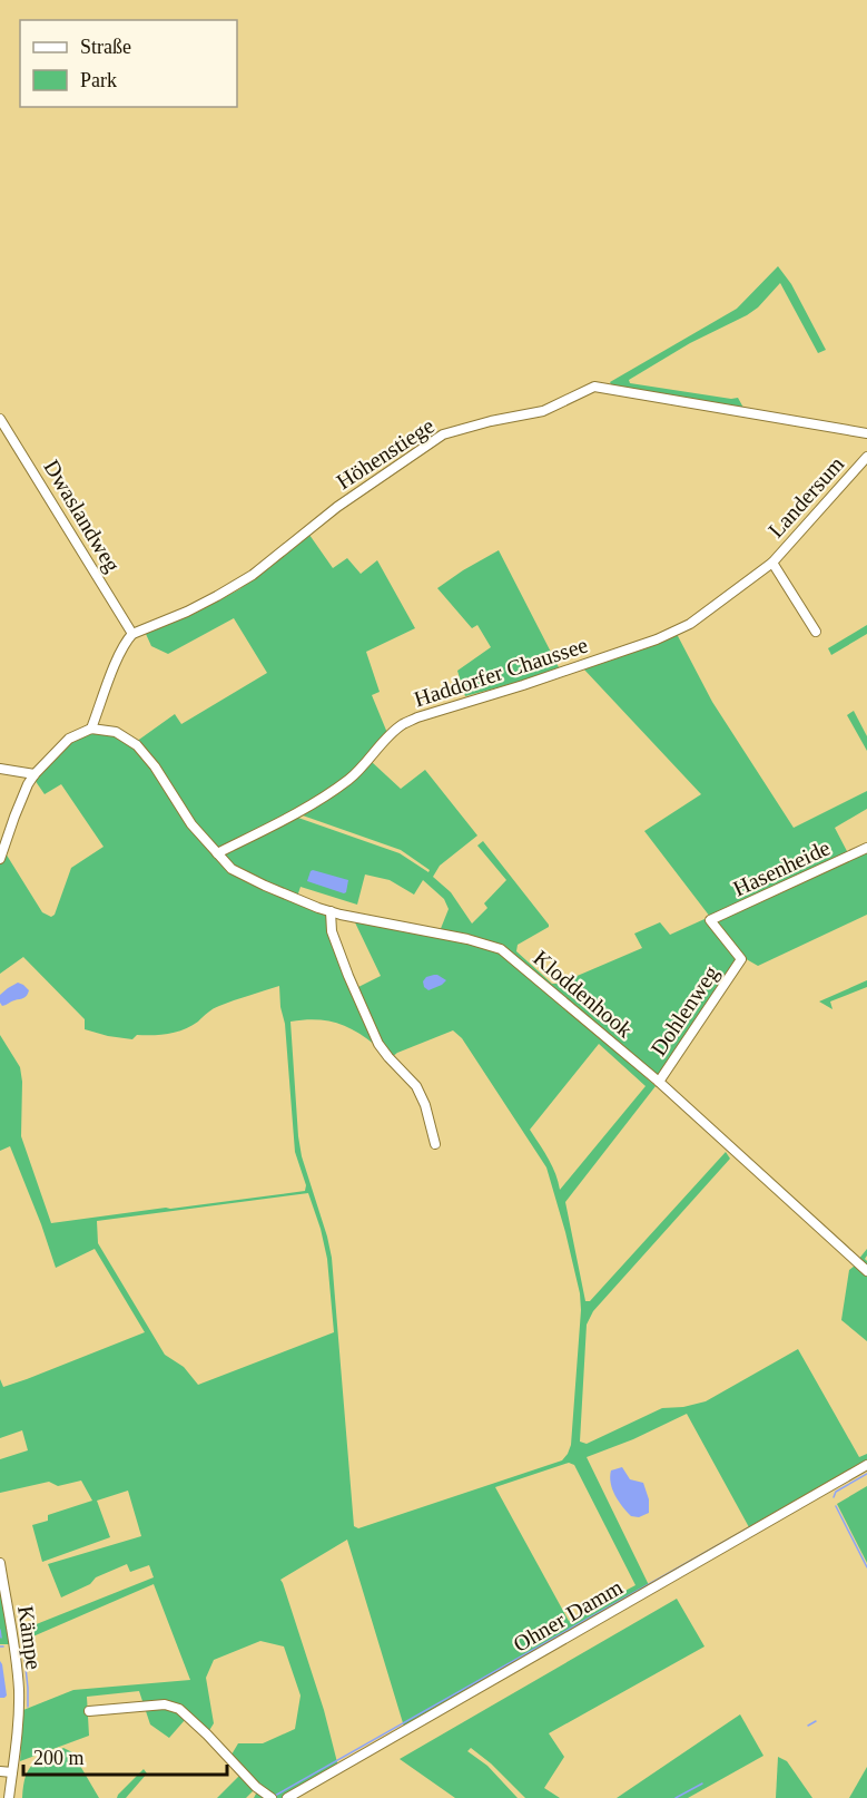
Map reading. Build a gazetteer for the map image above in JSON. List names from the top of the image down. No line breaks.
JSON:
{"streets":{"street":["Höhenstiege","Landersum","Dwaslandweg","Haddorfer Chaussee","Hasenheide","Kloddenhook","Dohlenweg","Ohner Damm","Kämpe"]},"crossings":[["Höhenstiege","Dwaslandweg"],["Landersum","Haddorfer Chaussee"],["Haddorfer Chaussee","Kloddenhook"],["Hasenheide","Dohlenweg"],["Kloddenhook","Dohlenweg"]],"legend":["Straße","Park"],"scale_bar":"200 m"}
